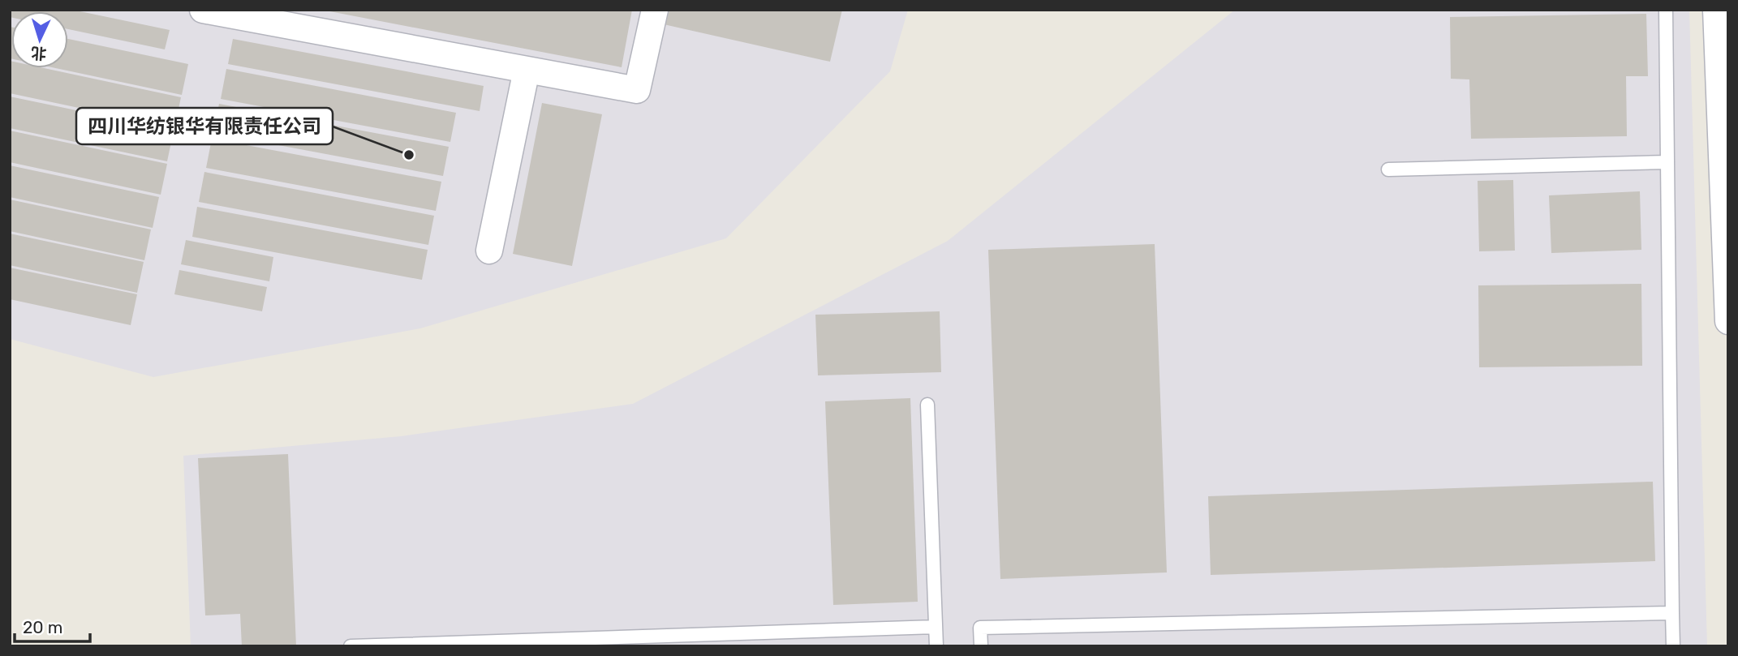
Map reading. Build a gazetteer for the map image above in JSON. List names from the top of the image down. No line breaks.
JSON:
{"places":["四川华纺银华有限责任公司"],"scale_bar":"20 m","north":"bottom"}
